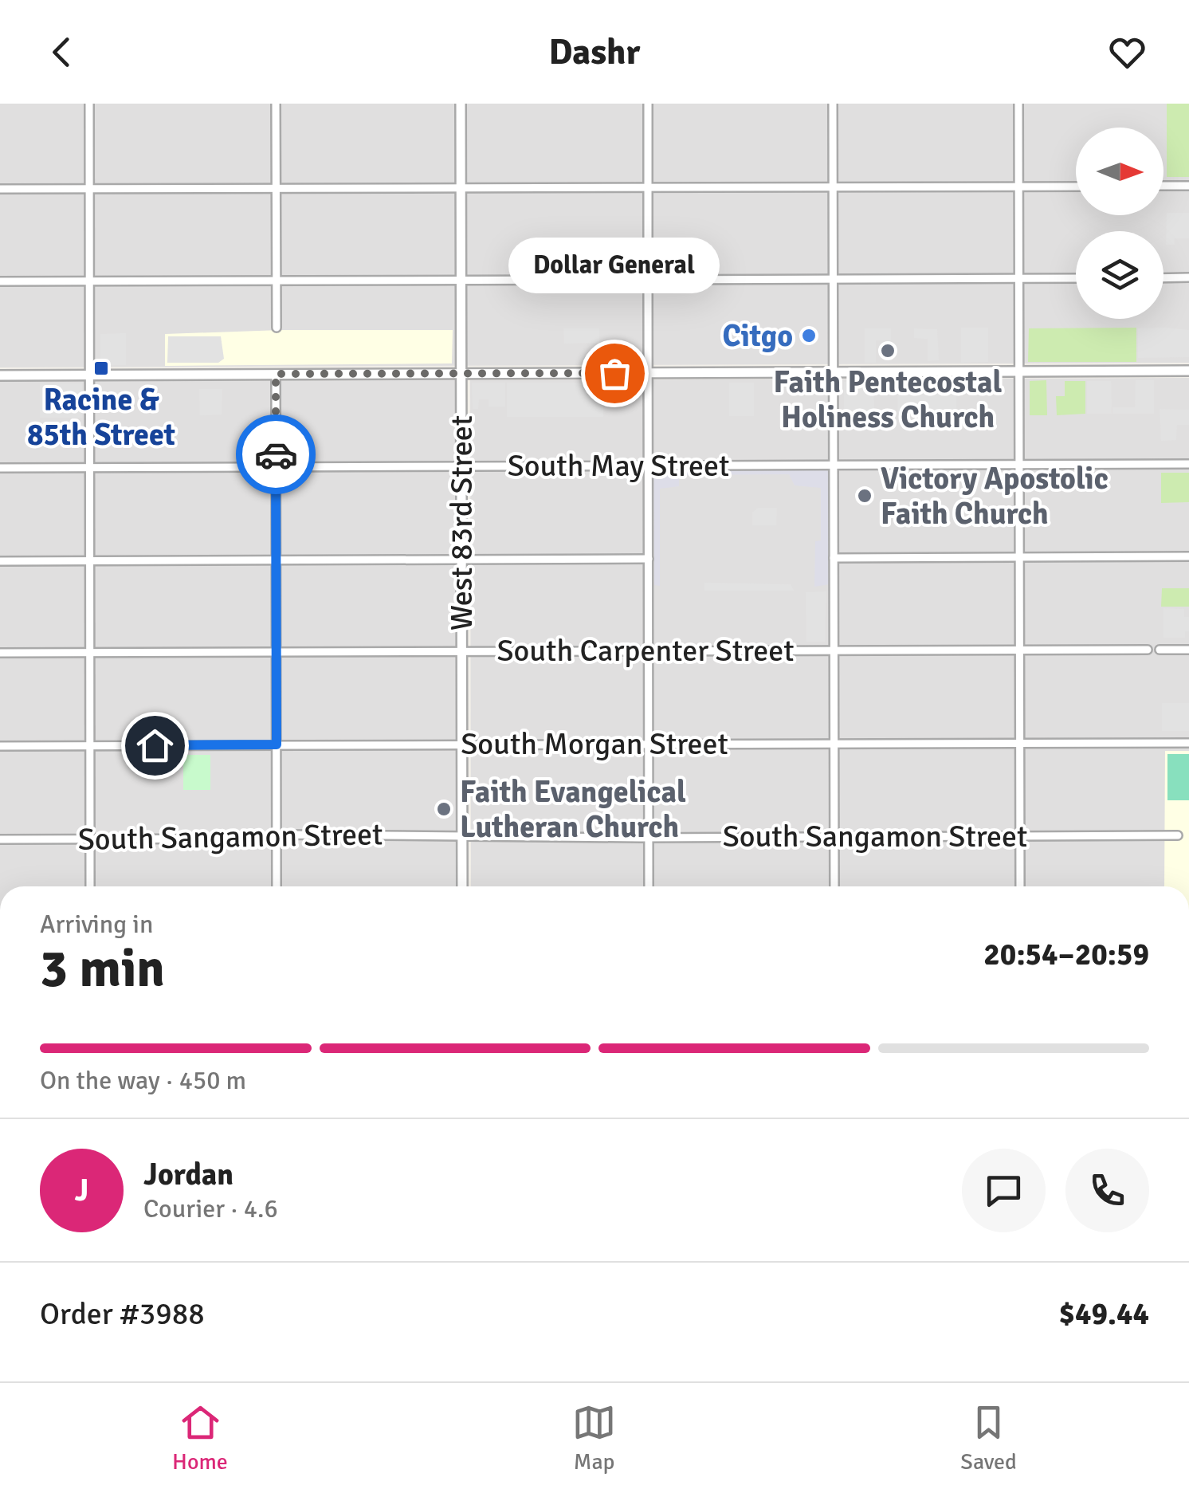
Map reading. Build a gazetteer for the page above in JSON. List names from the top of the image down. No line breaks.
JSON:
{"streets":{"street":["South May Street","West 83rd Street","South Carpenter Street","South Morgan Street","South Sangamon Street"]},"crossings":[["South May Street","West 83rd Street"],["West 83rd Street","South Carpenter Street"],["West 83rd Street","South Morgan Street"],["West 83rd Street","South Sangamon Street"]],"places":{"other":["Citgo","Faith Pentecostal Holiness Church","Dollar General","Victory Apostolic Faith Church","Faith Evangelical Lutheran Church"],"transit":["Racine & 85th Street"]},"north":"right","page":{"header":"Dashr","bubble":"Dollar General","heading":["3 min","Arriving in","20:54–20:59"],"panel":["Jordan","Courier · 4.6","Order #3988","$49.44"],"bar":"On the way · 450 m","round":"J","tabs":["Home","Map","Saved"]}}
